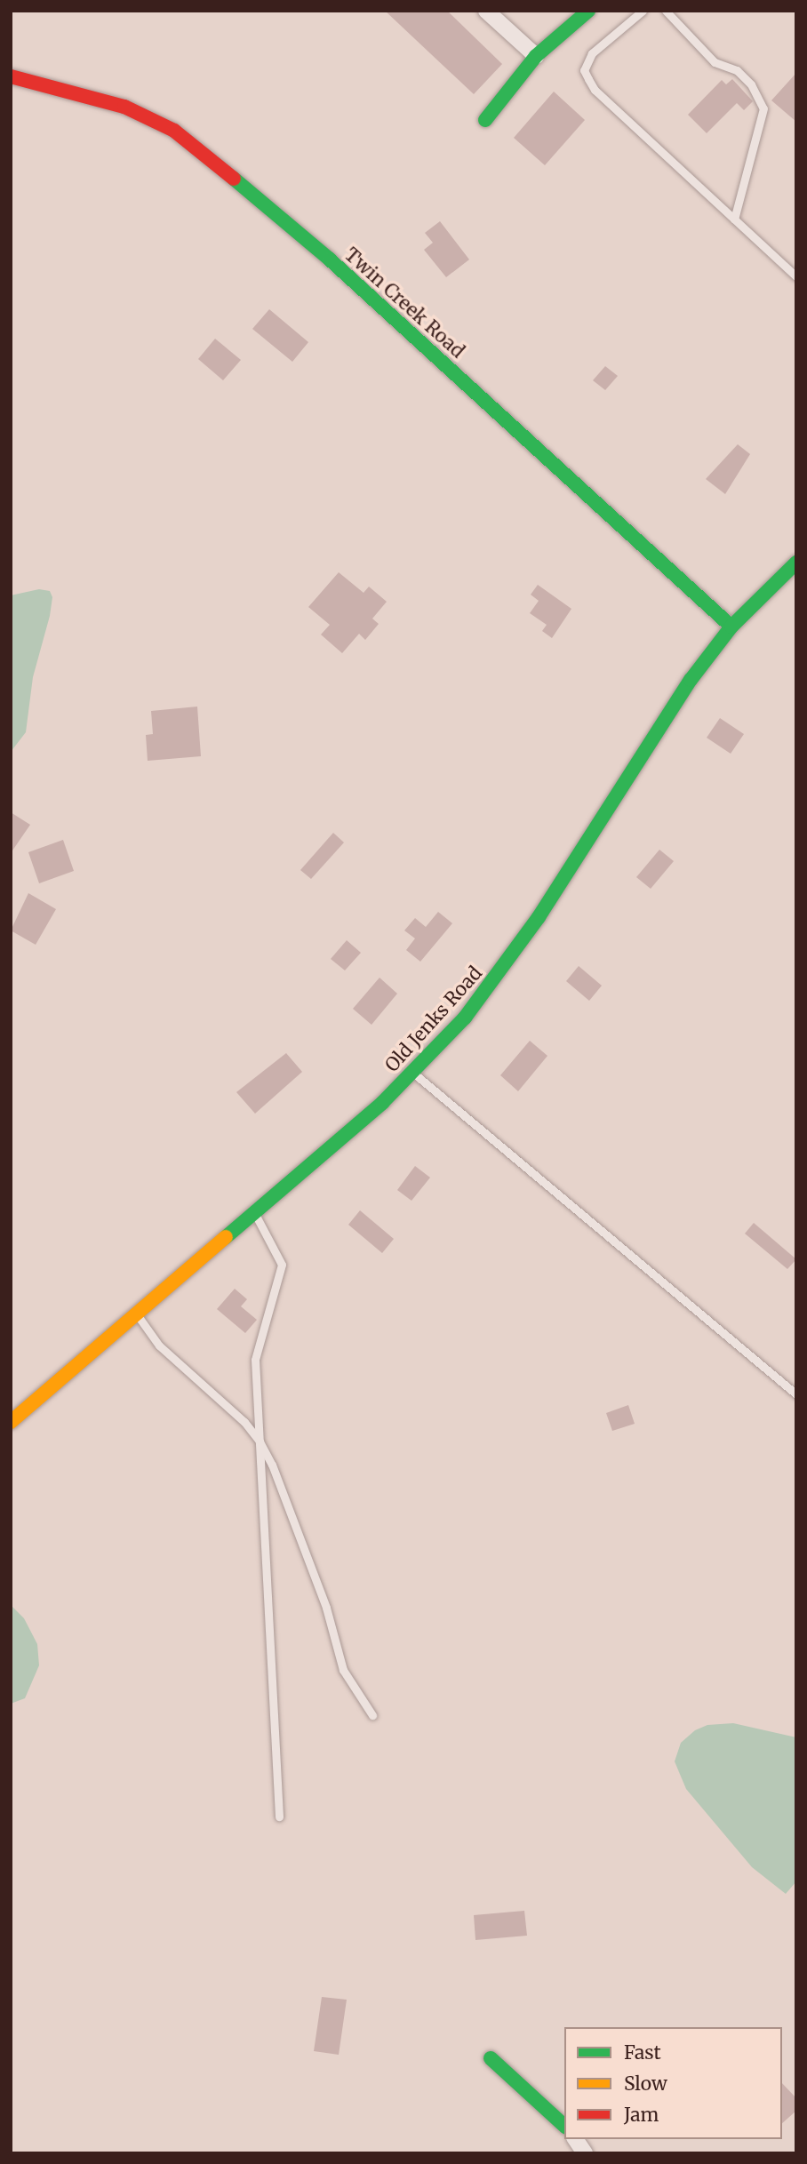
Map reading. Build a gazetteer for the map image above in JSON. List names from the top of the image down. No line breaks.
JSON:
{"streets":{"street":["Twin Creek Road","Old Jenks Road"]},"crossings":[["Twin Creek Road","Old Jenks Road"]],"legend":["Fast","Slow","Jam"]}
